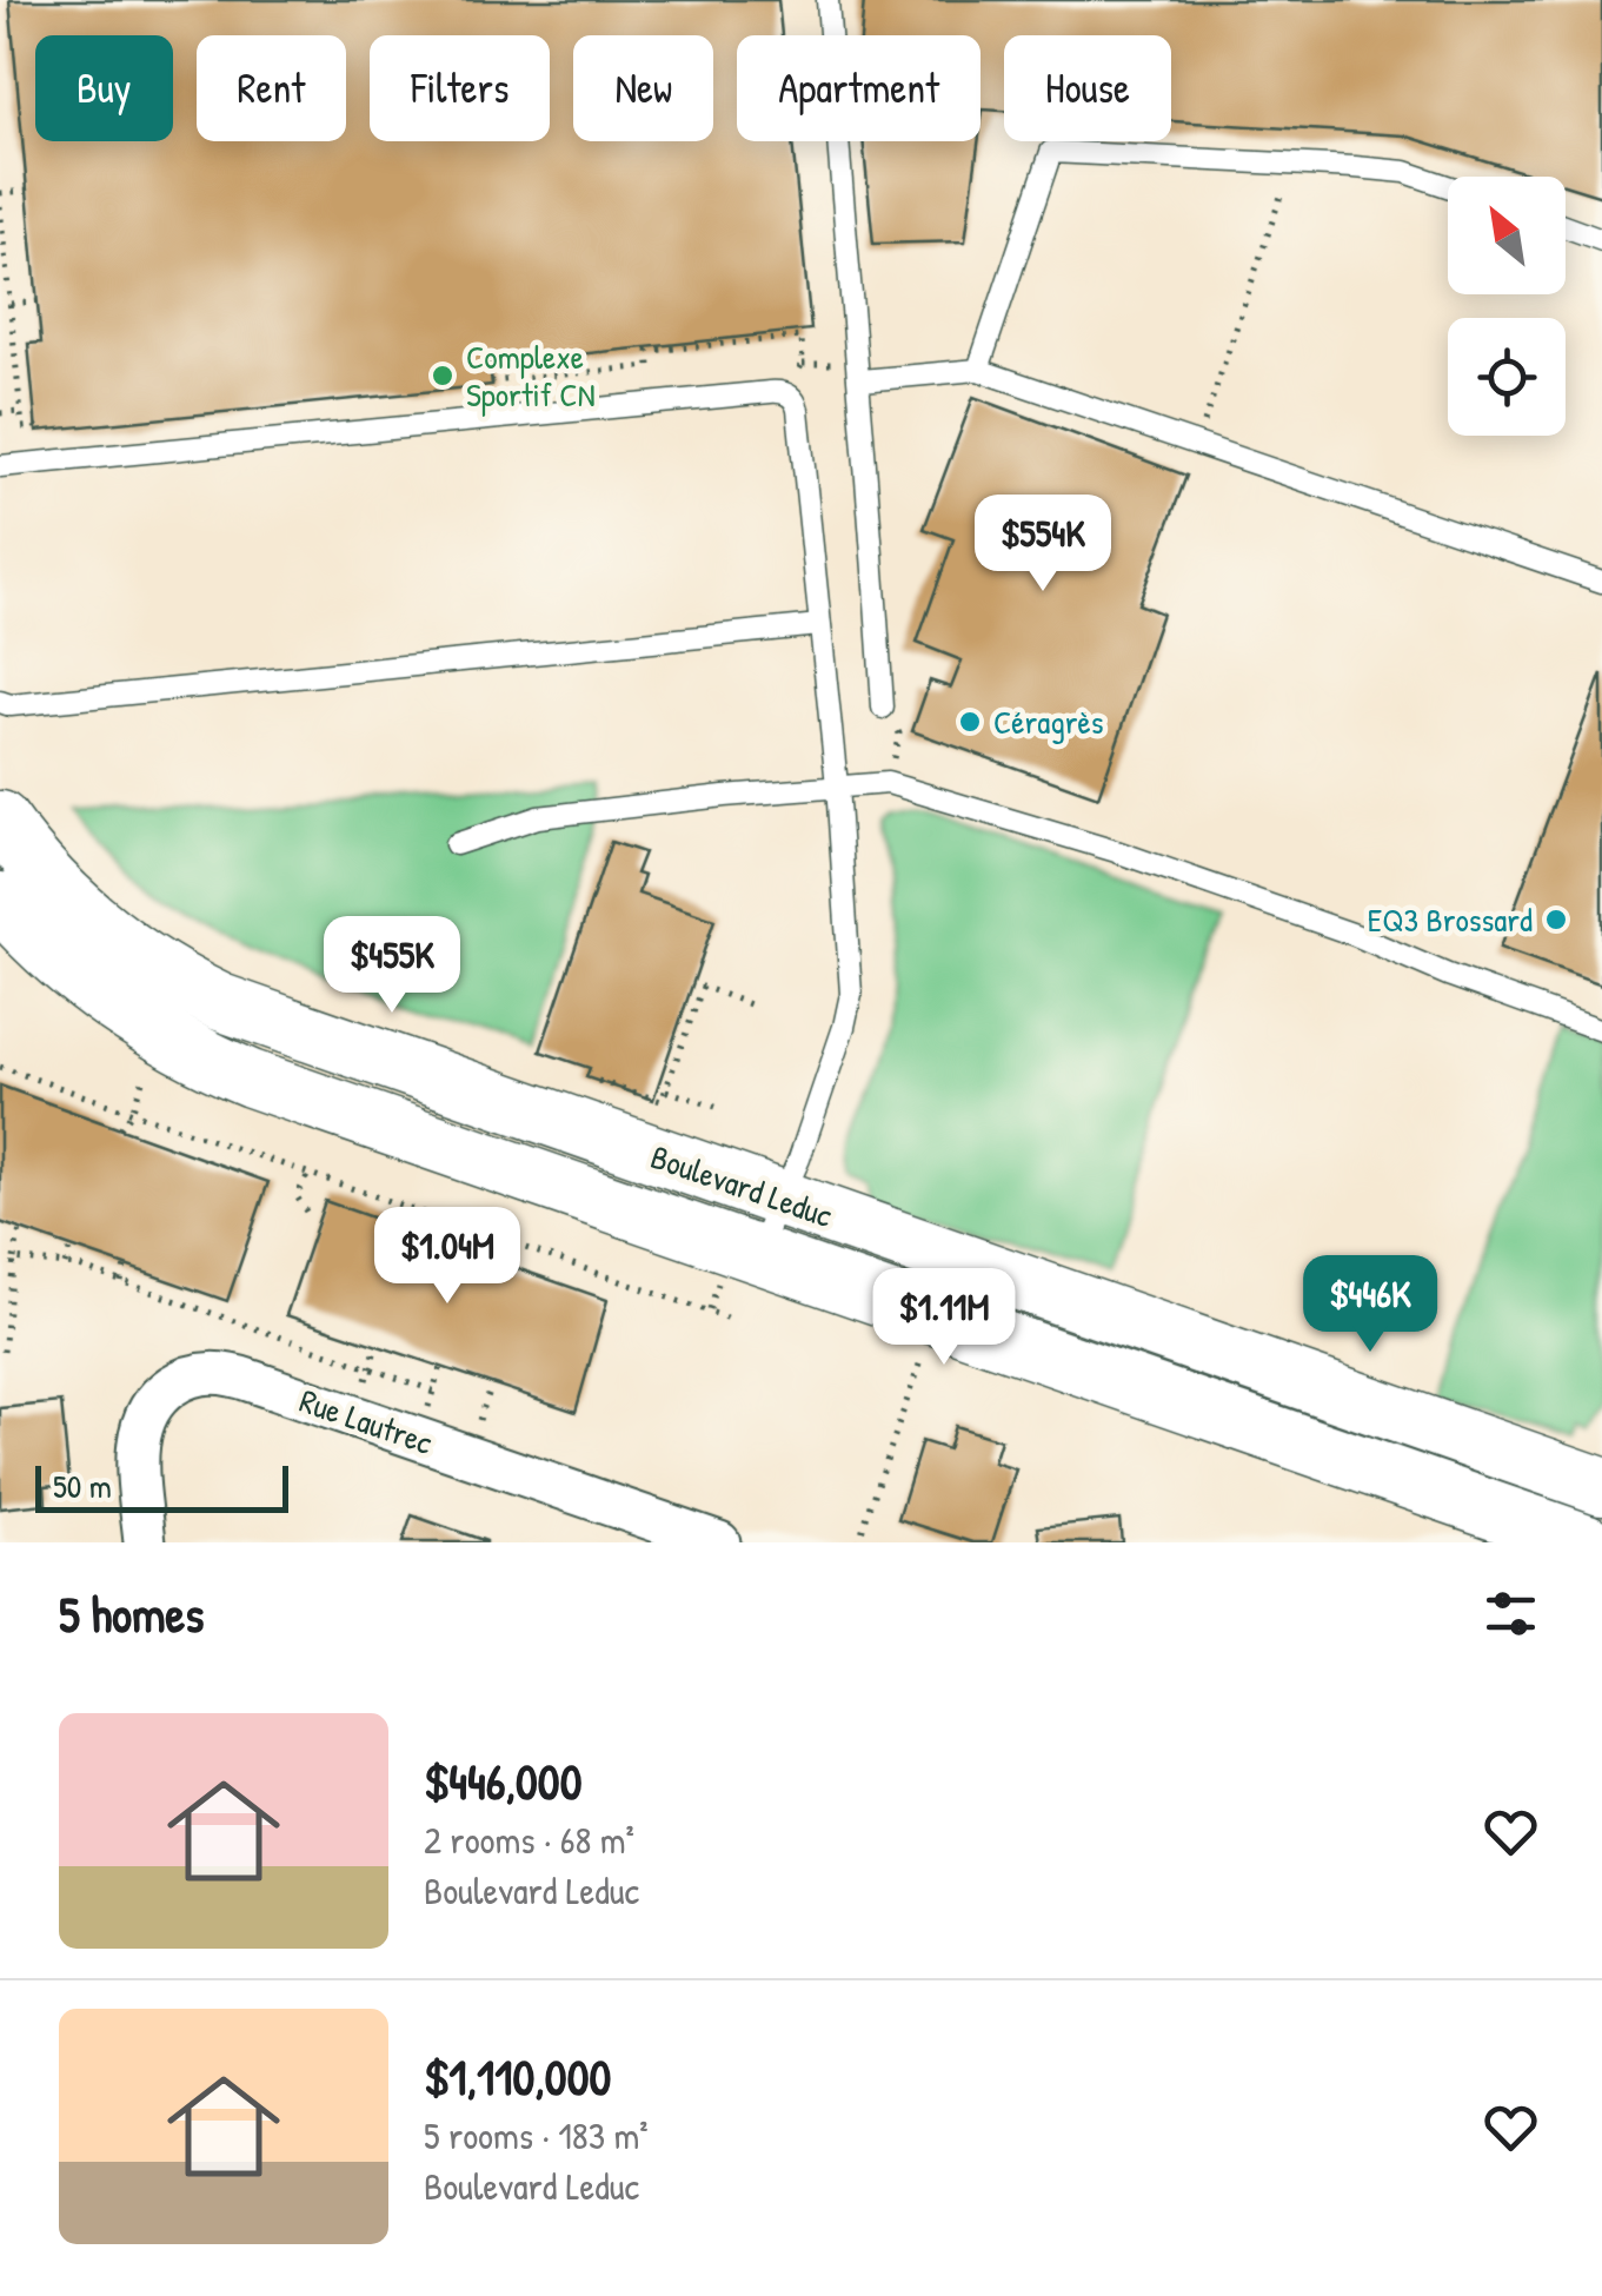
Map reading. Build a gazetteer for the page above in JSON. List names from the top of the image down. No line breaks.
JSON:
{"streets":{"street":["Boulevard Leduc","Rue Lautrec"]},"places":["Complexe Sportif CN","Céragrès","EQ3 Brossard"],"scale_bar":"50 m","north":"top left","page":{"chip":["Buy","Rent","Filters","New","Apartment","House"],"price":["$554K","$455K","$1.04M","$446K","$1.11M"],"scale":"50 m","heading":"5 homes","list":[{"name":"$446,000","note":"2 rooms · 68 m² · Boulevard Leduc"},{"name":"$1,110,000","note":"5 rooms · 183 m² · Boulevard Leduc"}]}}
